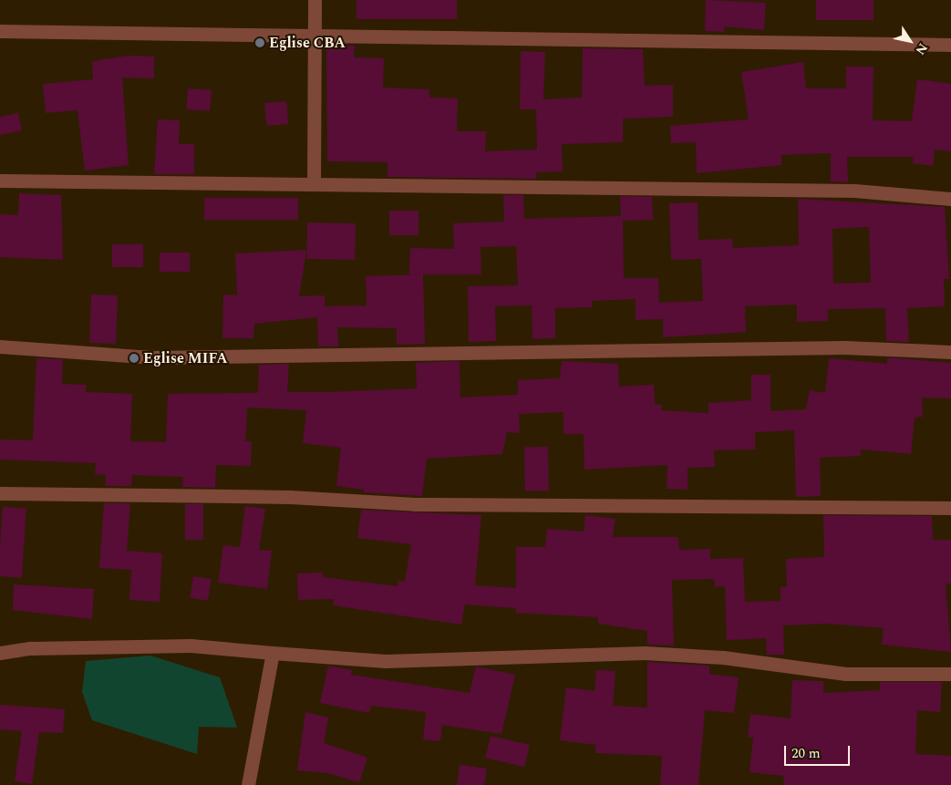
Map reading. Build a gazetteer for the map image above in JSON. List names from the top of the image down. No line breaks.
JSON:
{"places":["Eglise CBA","Eglise MIFA"],"scale_bar":"20 m","north":"bottom right"}
